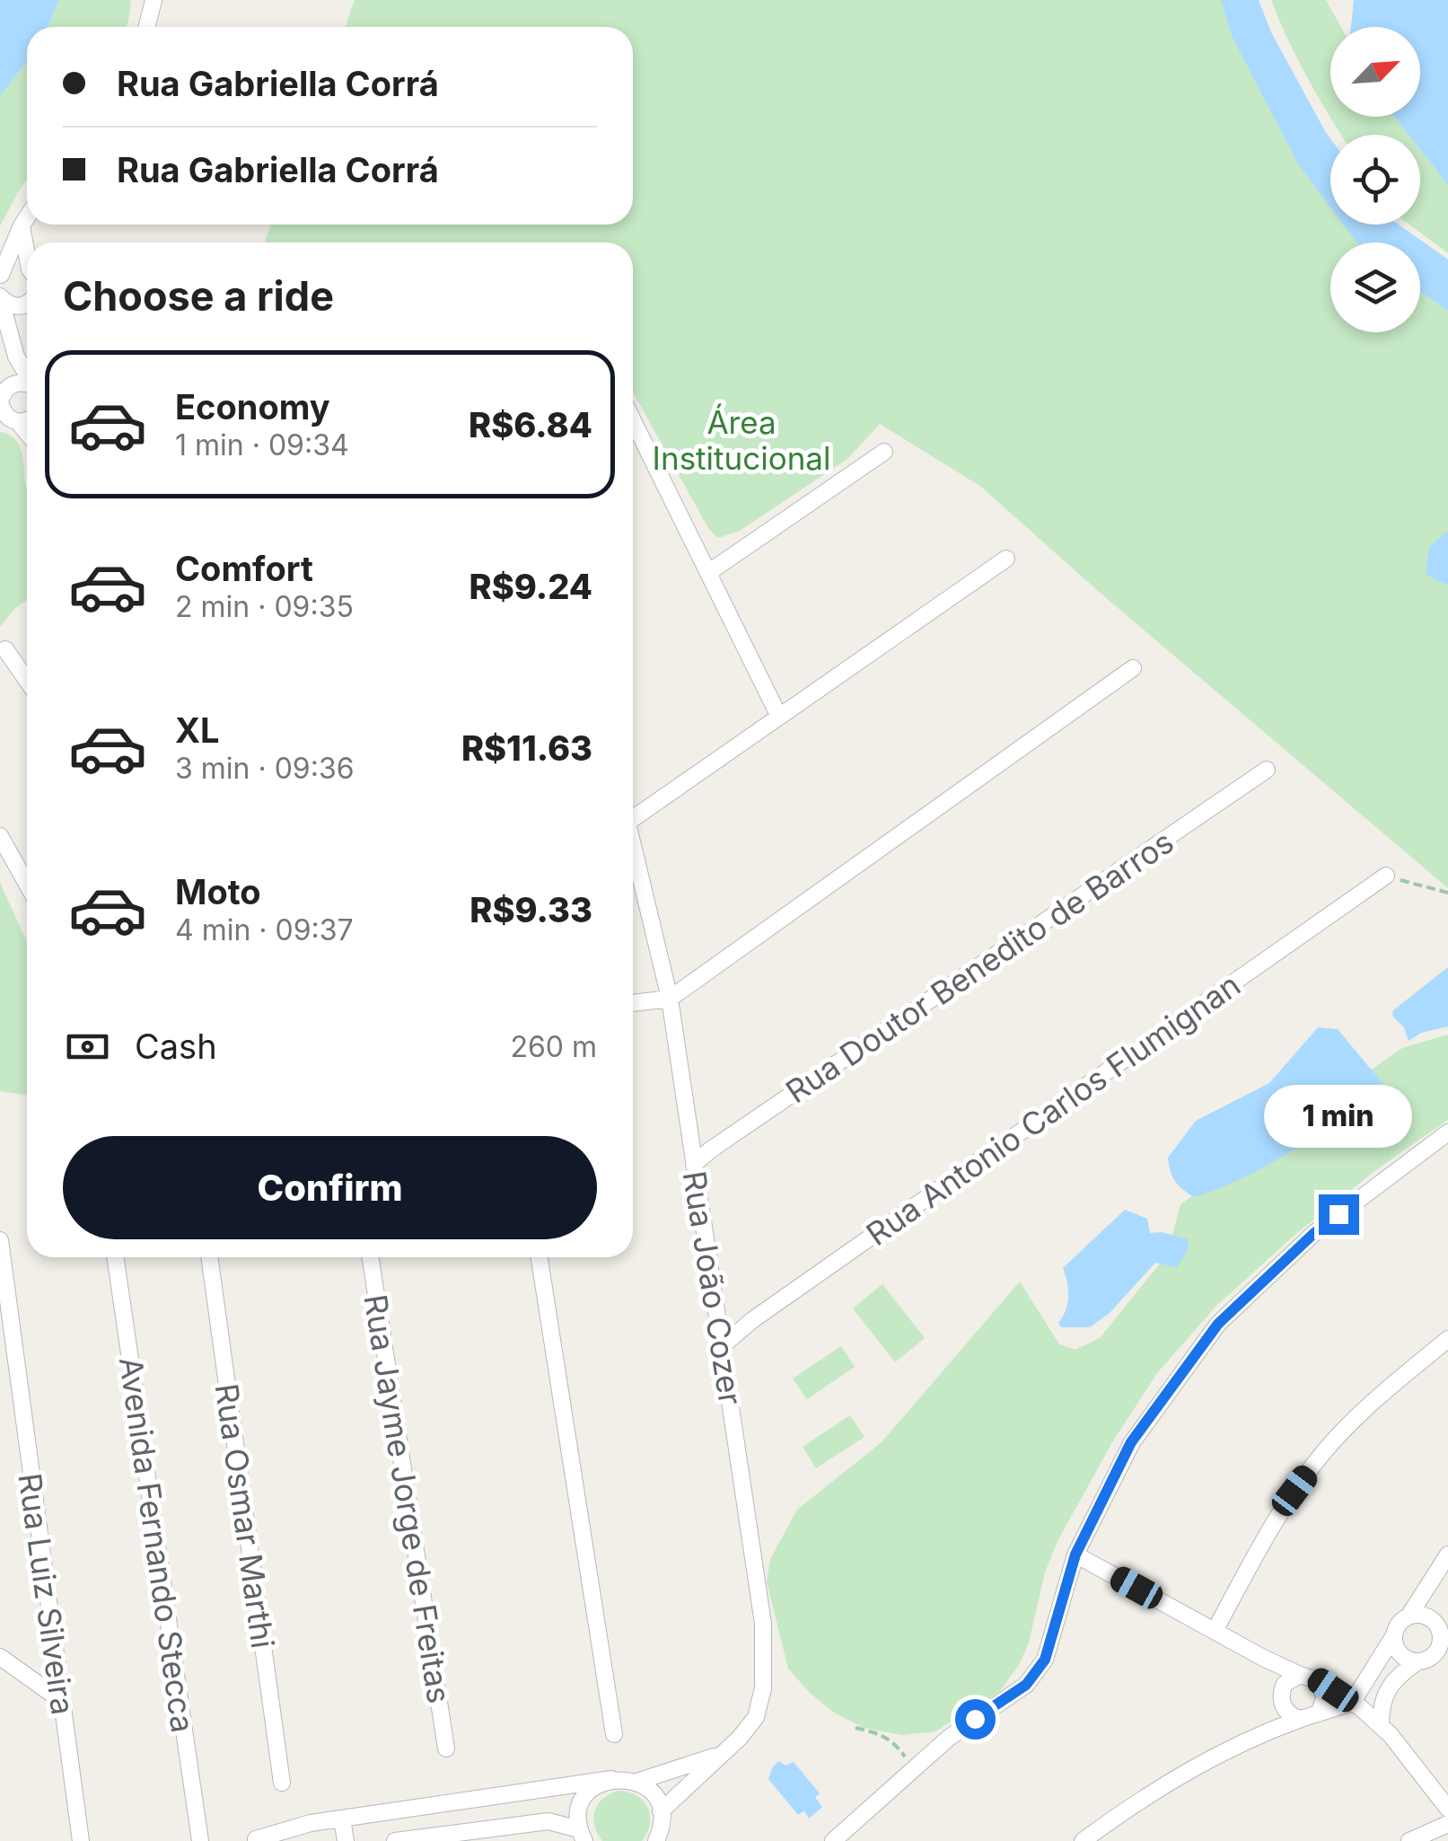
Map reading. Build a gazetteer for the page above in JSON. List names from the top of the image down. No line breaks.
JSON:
{"streets":{"street":["Rua Doutor Benedito de Barros","Rua Antonio Carlos Flumignan","Rua João Cozer","Rua Jayme Jorge de Freitas","Rua Osmar Marthi","Avenida Fernando Stecca","Rua Luiz Silveira"]},"crossings":[["Rua Doutor Benedito de Barros","Rua João Cozer"],["Rua Antonio Carlos Flumignan","Rua João Cozer"]],"parks":["Área Institucional"],"north":"top right","page":{"banner":["Rua Gabriella Corrá","Rua Gabriella Corrá"],"heading":"Choose a ride","list":[{"name":"Economy","note":"1 min · 09:34","value":"R$6.84"},{"name":"Comfort","note":"2 min · 09:35","value":"R$9.24"},{"name":"XL","note":"3 min · 09:36","value":"R$11.63"},{"name":"Moto","note":"4 min · 09:37","value":"R$9.33"}],"pay":["Cash","260 m"],"bubble":"1 min","buttons":"Confirm"}}
